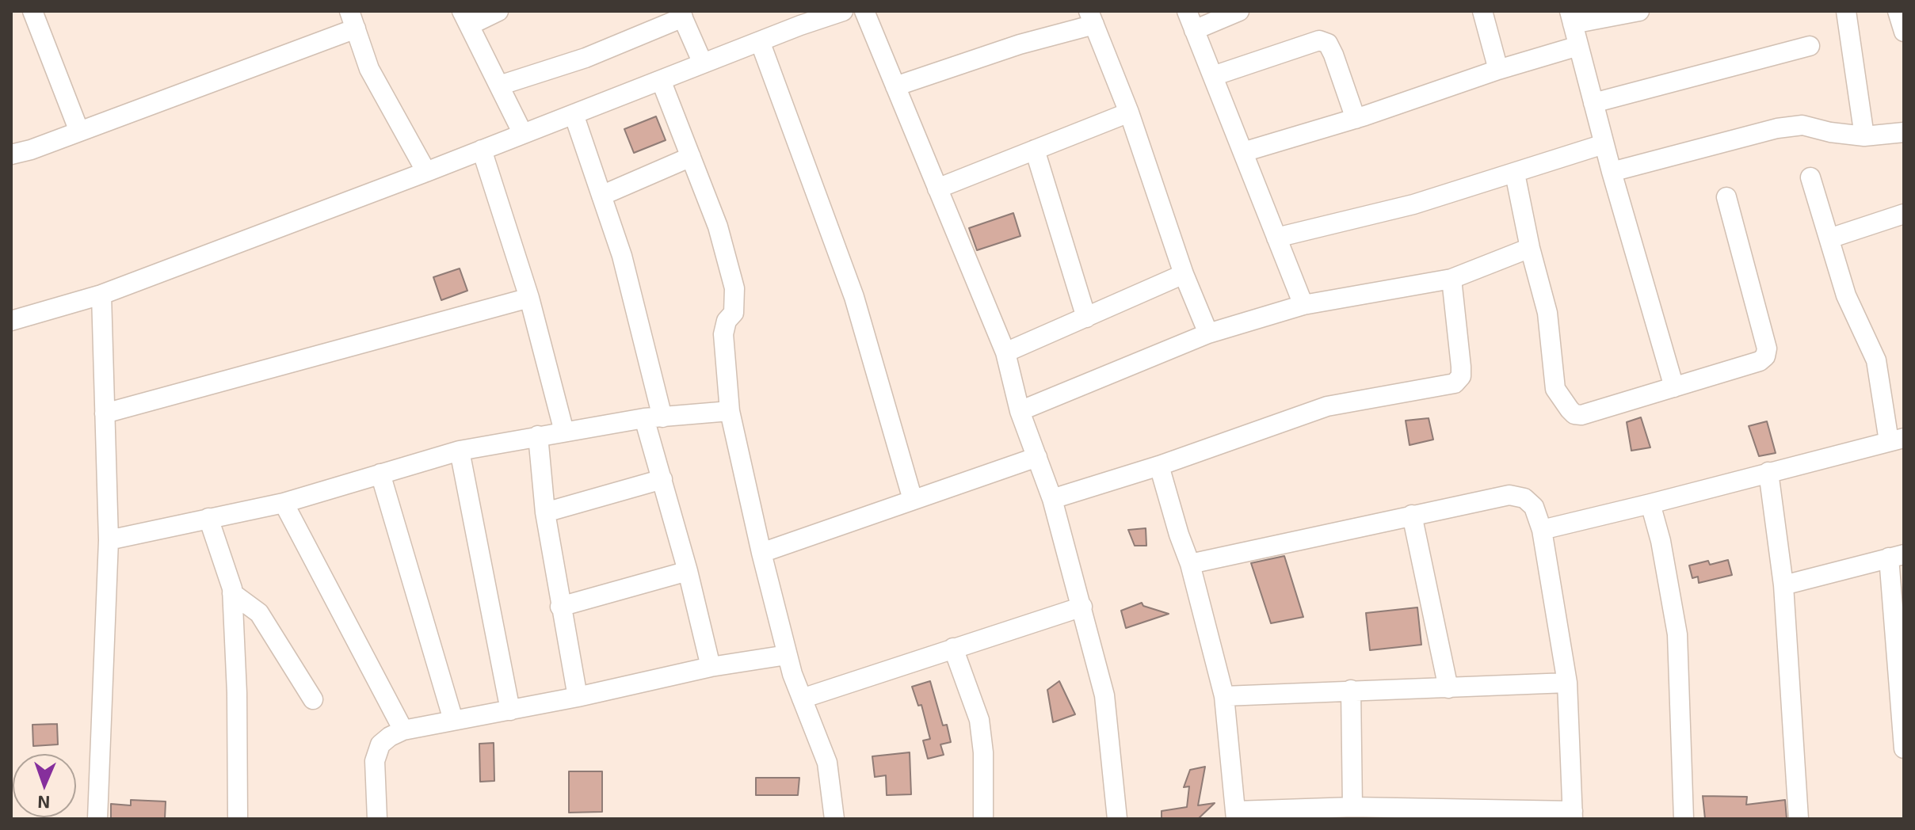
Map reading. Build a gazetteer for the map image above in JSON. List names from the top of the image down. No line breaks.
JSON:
{"north":"bottom"}
